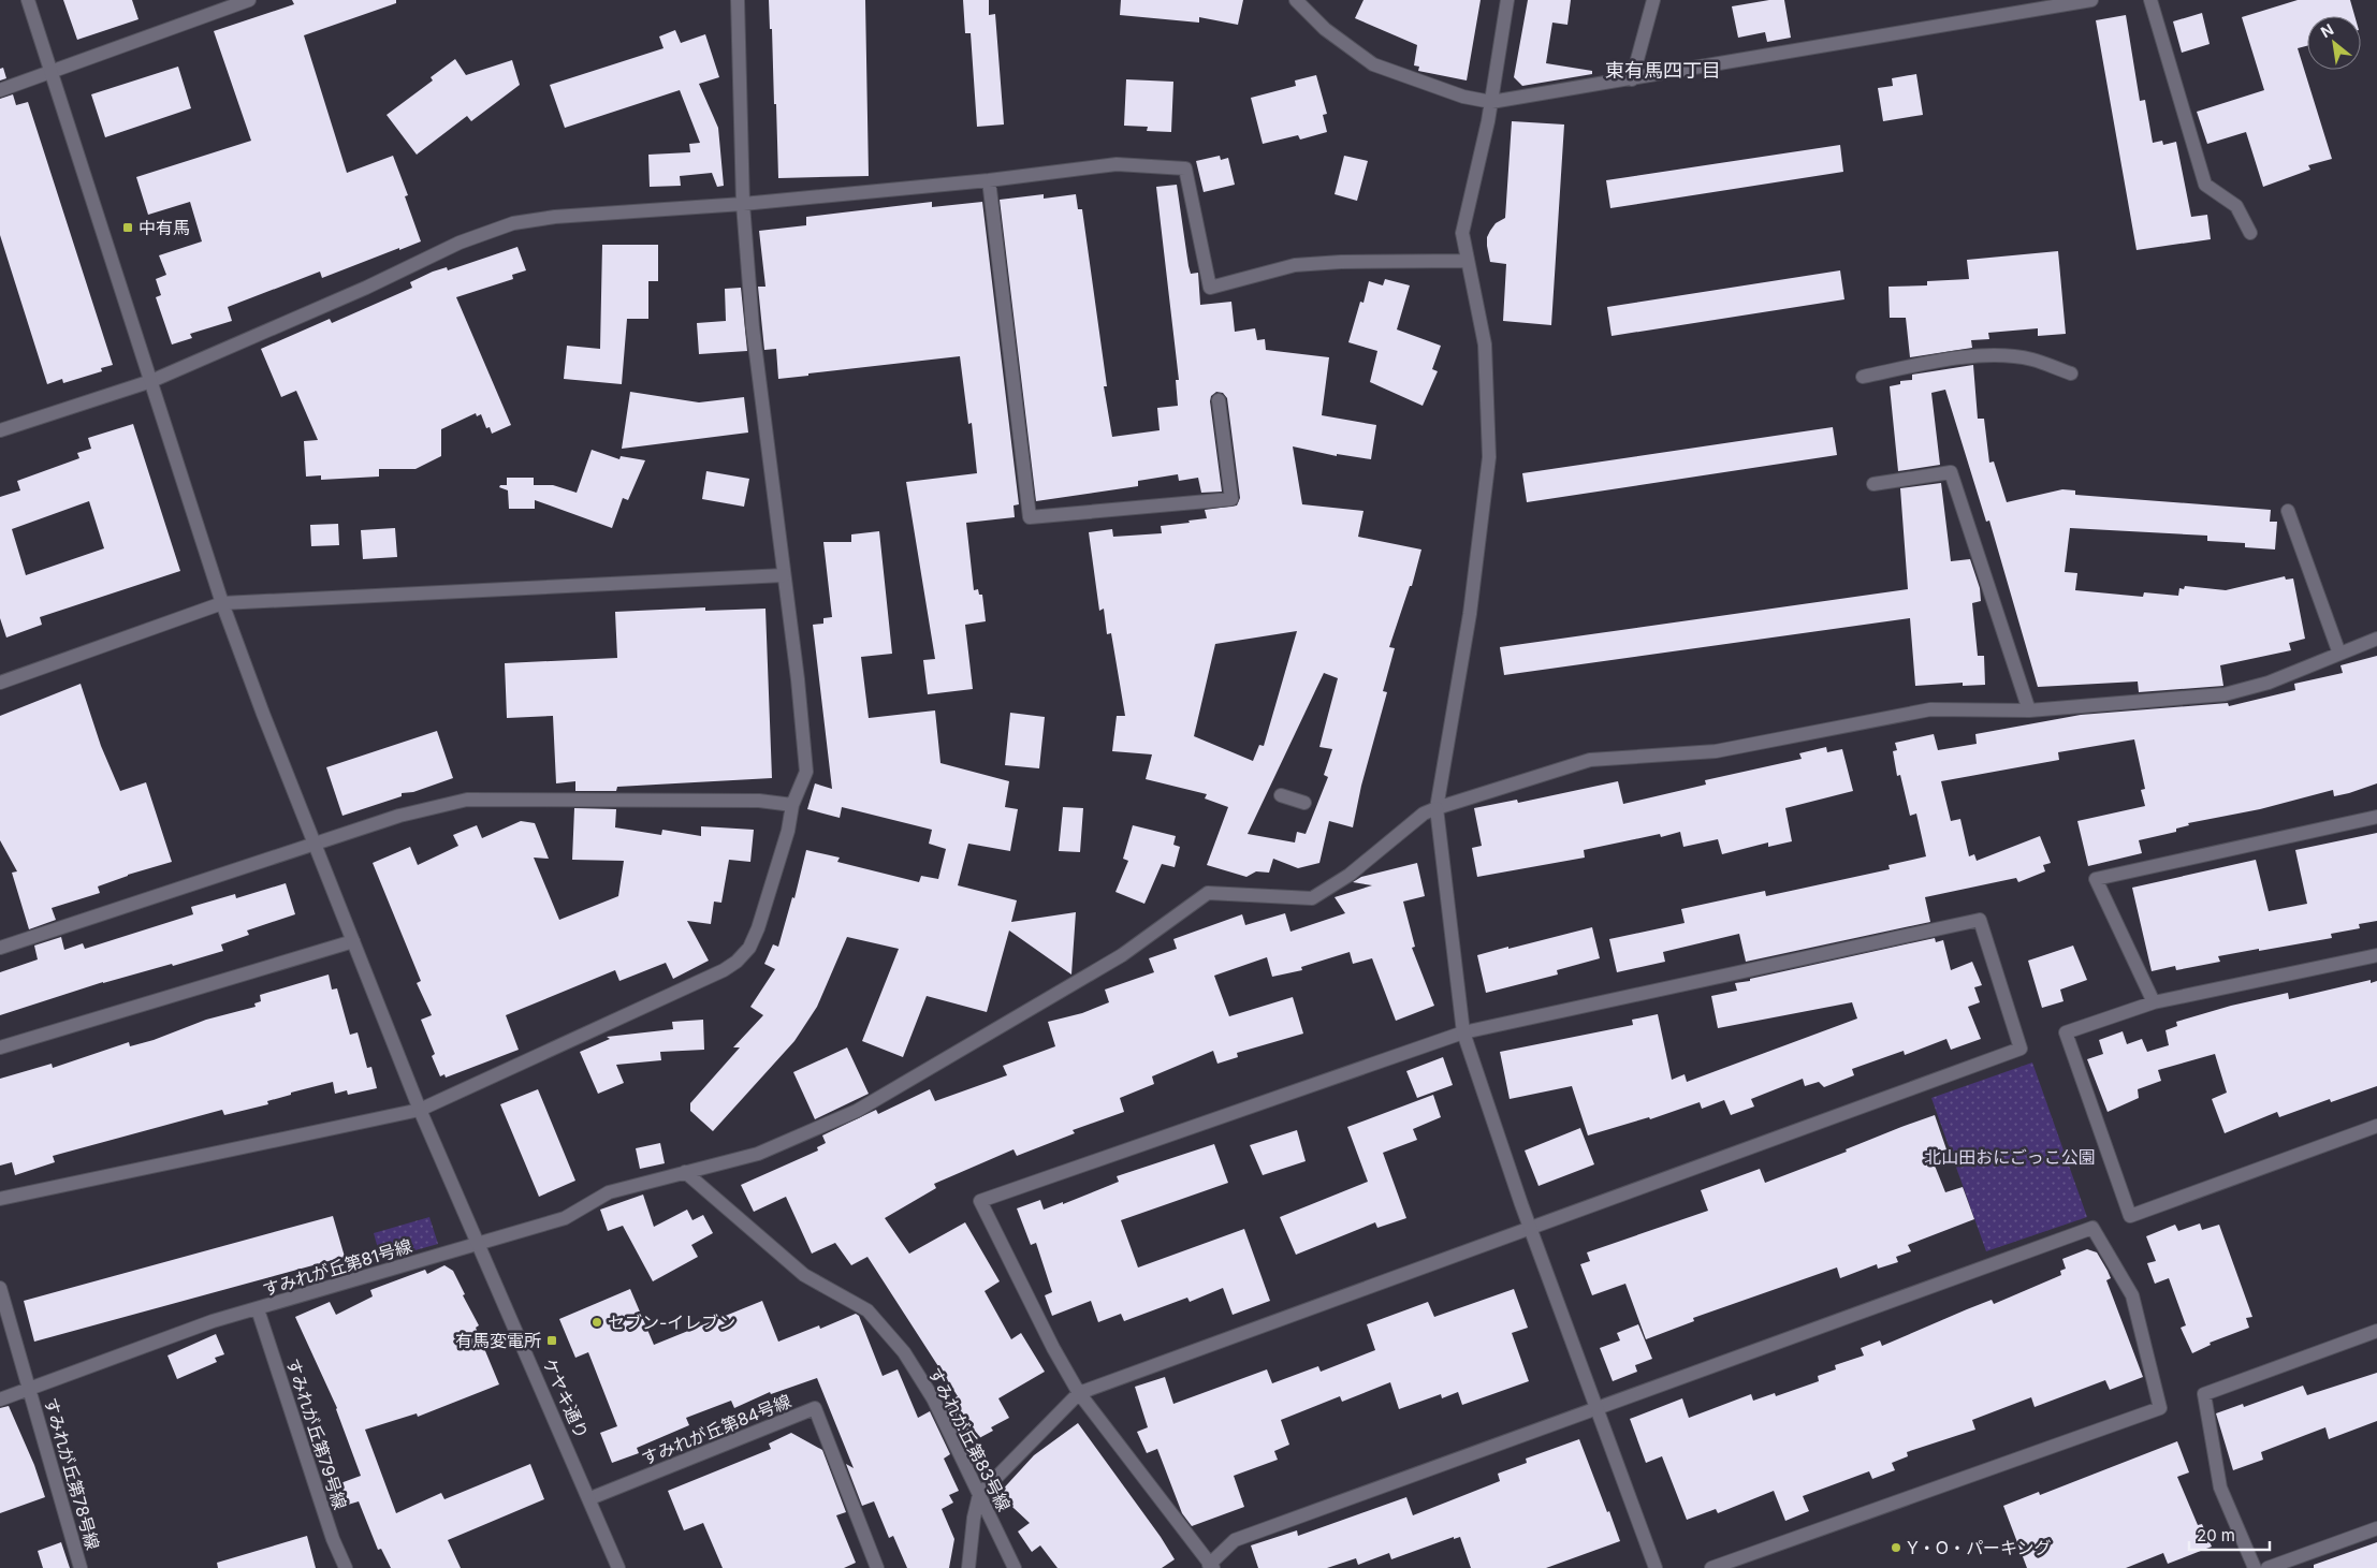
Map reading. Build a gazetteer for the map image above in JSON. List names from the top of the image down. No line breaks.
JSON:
{"streets":{"street":["すみれが丘第81号線","ケヤキ通り","すみれが丘第84号線","すみれが丘第79号線","すみれが丘第83号線","すみれが丘第78号線"]},"crossings":[["すみれが丘第81号線","ケヤキ通り"],["すみれが丘第81号線","すみれが丘第79号線"],["すみれが丘第81号線","すみれが丘第83号線"],["すみれが丘第81号線","すみれが丘第78号線"],["ケヤキ通り","すみれが丘第84号線"]],"districts":["東有馬四丁目"],"parks":["北山田おにごっこ公園"],"places":{"transit":["中有馬","有馬変電所"],"other":["セブン-イレブン","Y・O・パーキング"]},"scale_bar":"20 m","north":"top left"}
